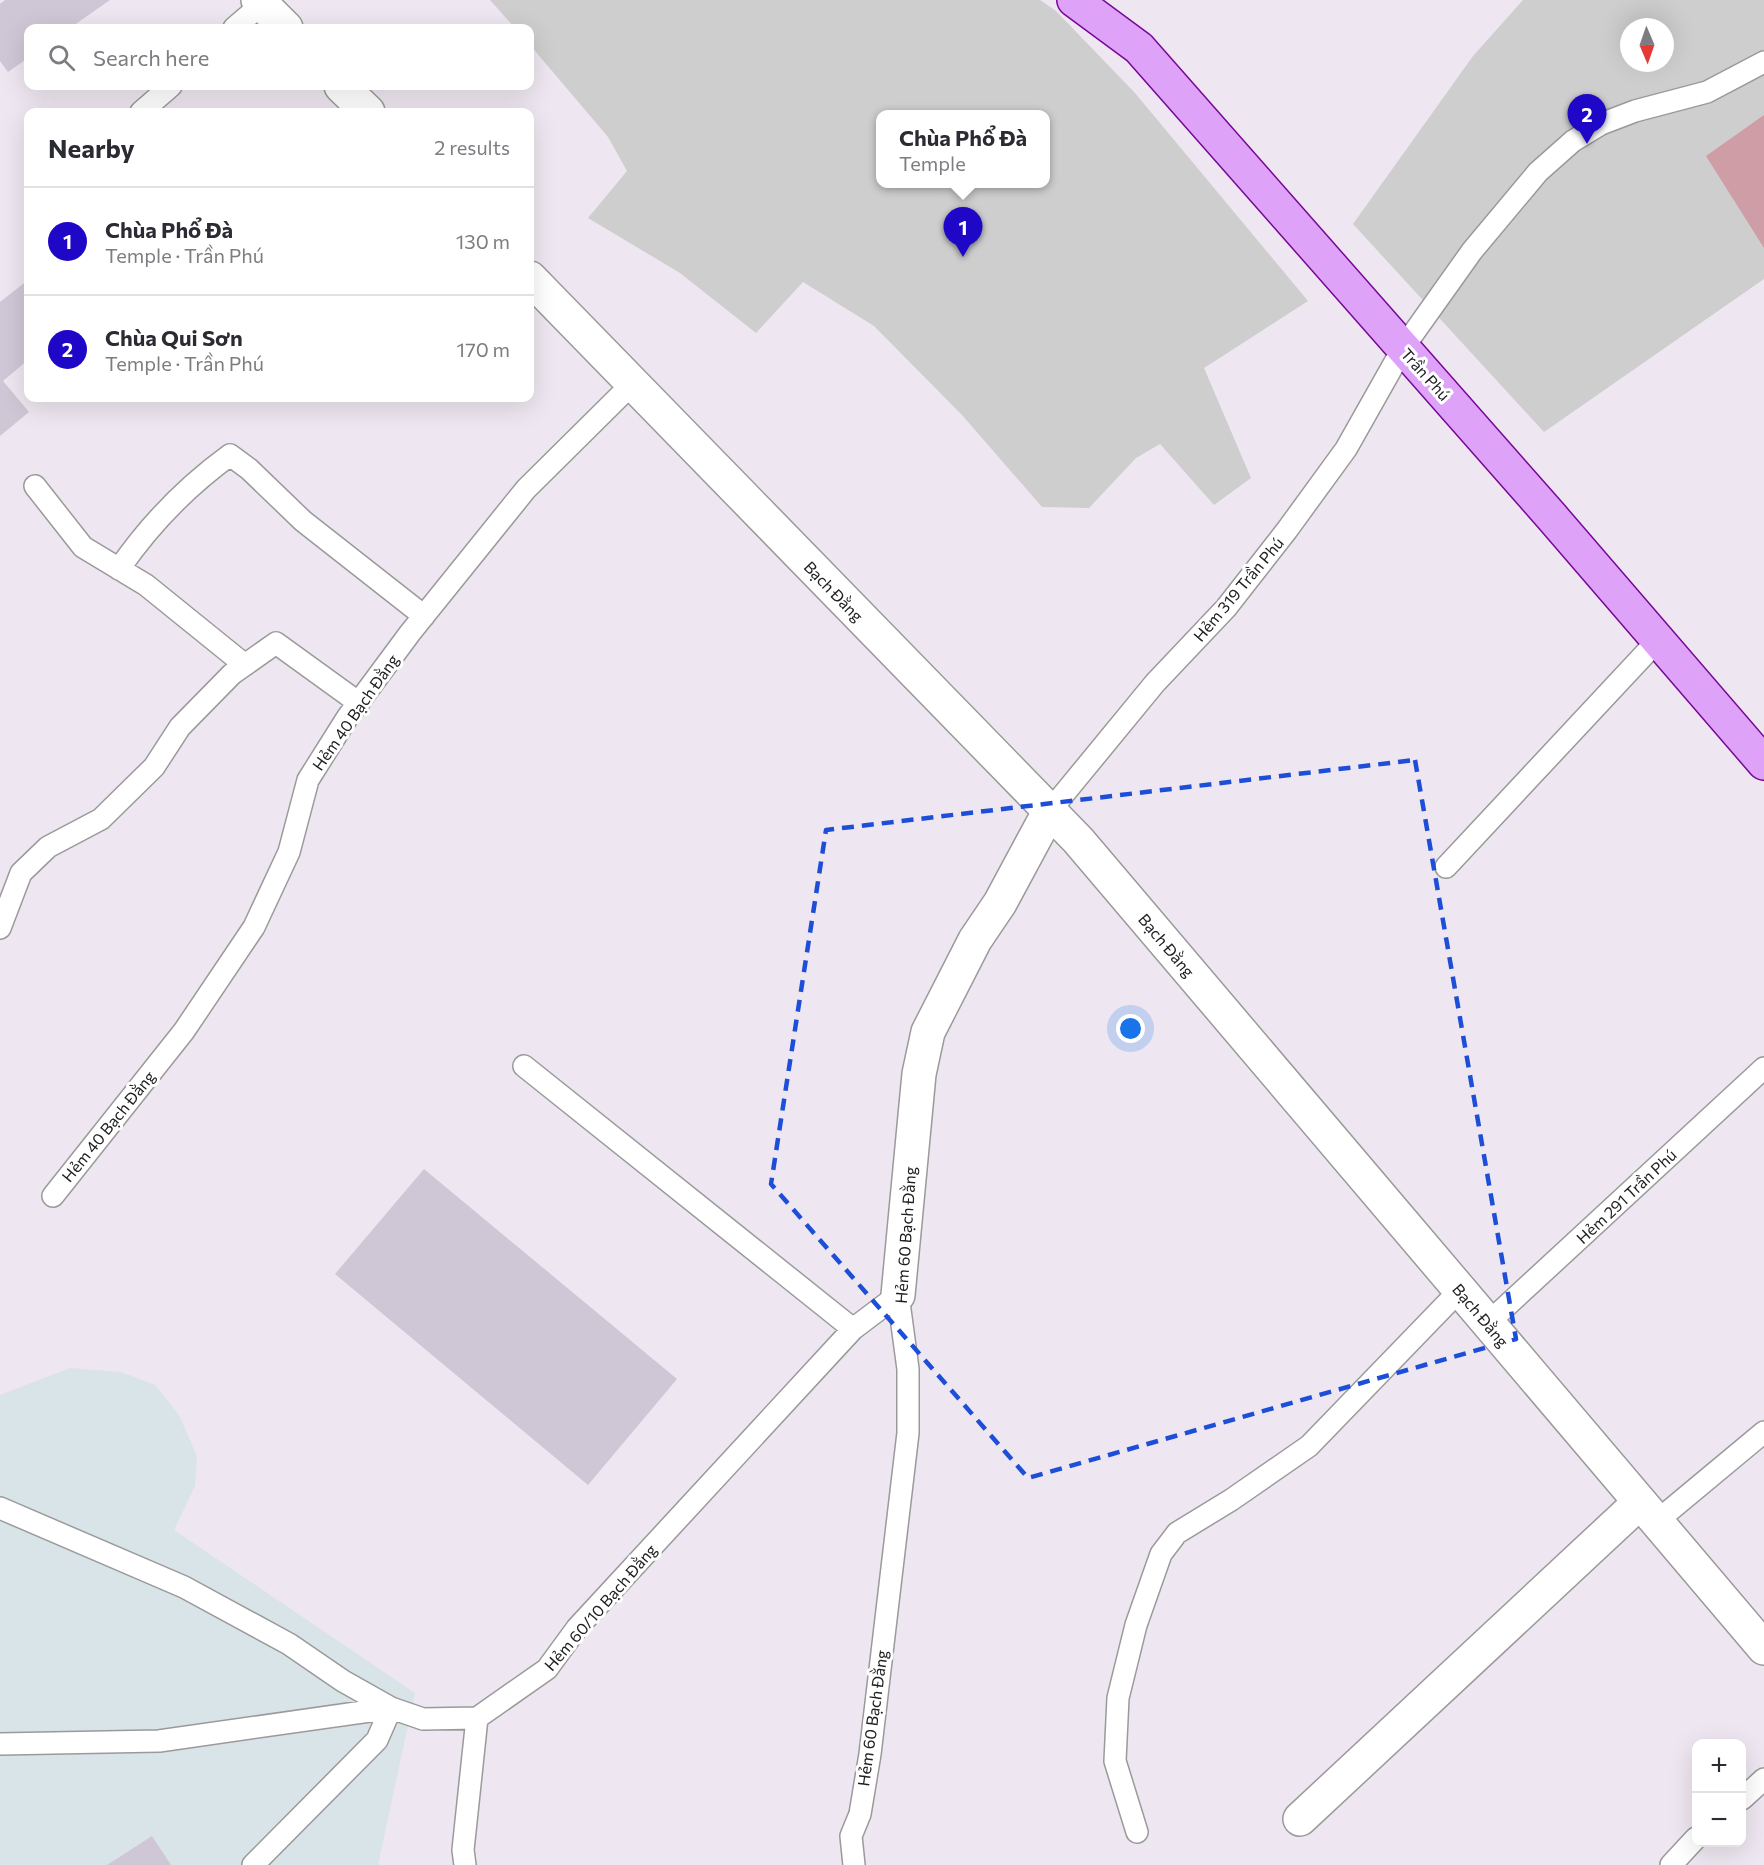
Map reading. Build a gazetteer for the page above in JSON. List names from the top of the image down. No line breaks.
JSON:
{"streets":{"main road":["Trần Phú"],"street":["Bạch Đằng","Hẻm 60 Bạch Đằng"],"lane":["Hẻm 319 Trần Phú","Hẻm 40 Bạch Đằng","Hẻm 291 Trần Phú","Hẻm 60/10 Bạch Đằng"]},"crossings":[["Trần Phú","Hẻm 319 Trần Phú"],["Hẻm 319 Trần Phú","Bạch Đằng"],["Hẻm 319 Trần Phú","Hẻm 60 Bạch Đằng"],["Bạch Đằng","Hẻm 40 Bạch Đằng"],["Bạch Đằng","Hẻm 291 Trần Phú"],["Bạch Đằng","Hẻm 60 Bạch Đằng"],["Hẻm 60 Bạch Đằng","Hẻm 60/10 Bạch Đằng"]],"north":"bottom","page":{"search":"Search here","pins":["2","1"],"heading":["Nearby","2 results"],"popup":["Chùa Phổ Đà","Temple"],"list":[{"mark":"1","name":"Chùa Phổ Đà","note":"Temple · Trần Phú","value":"130 m"},{"mark":"2","name":"Chùa Qui Sơn","note":"Temple · Trần Phú","value":"170 m"}],"map_buttons":["+","−"]}}
